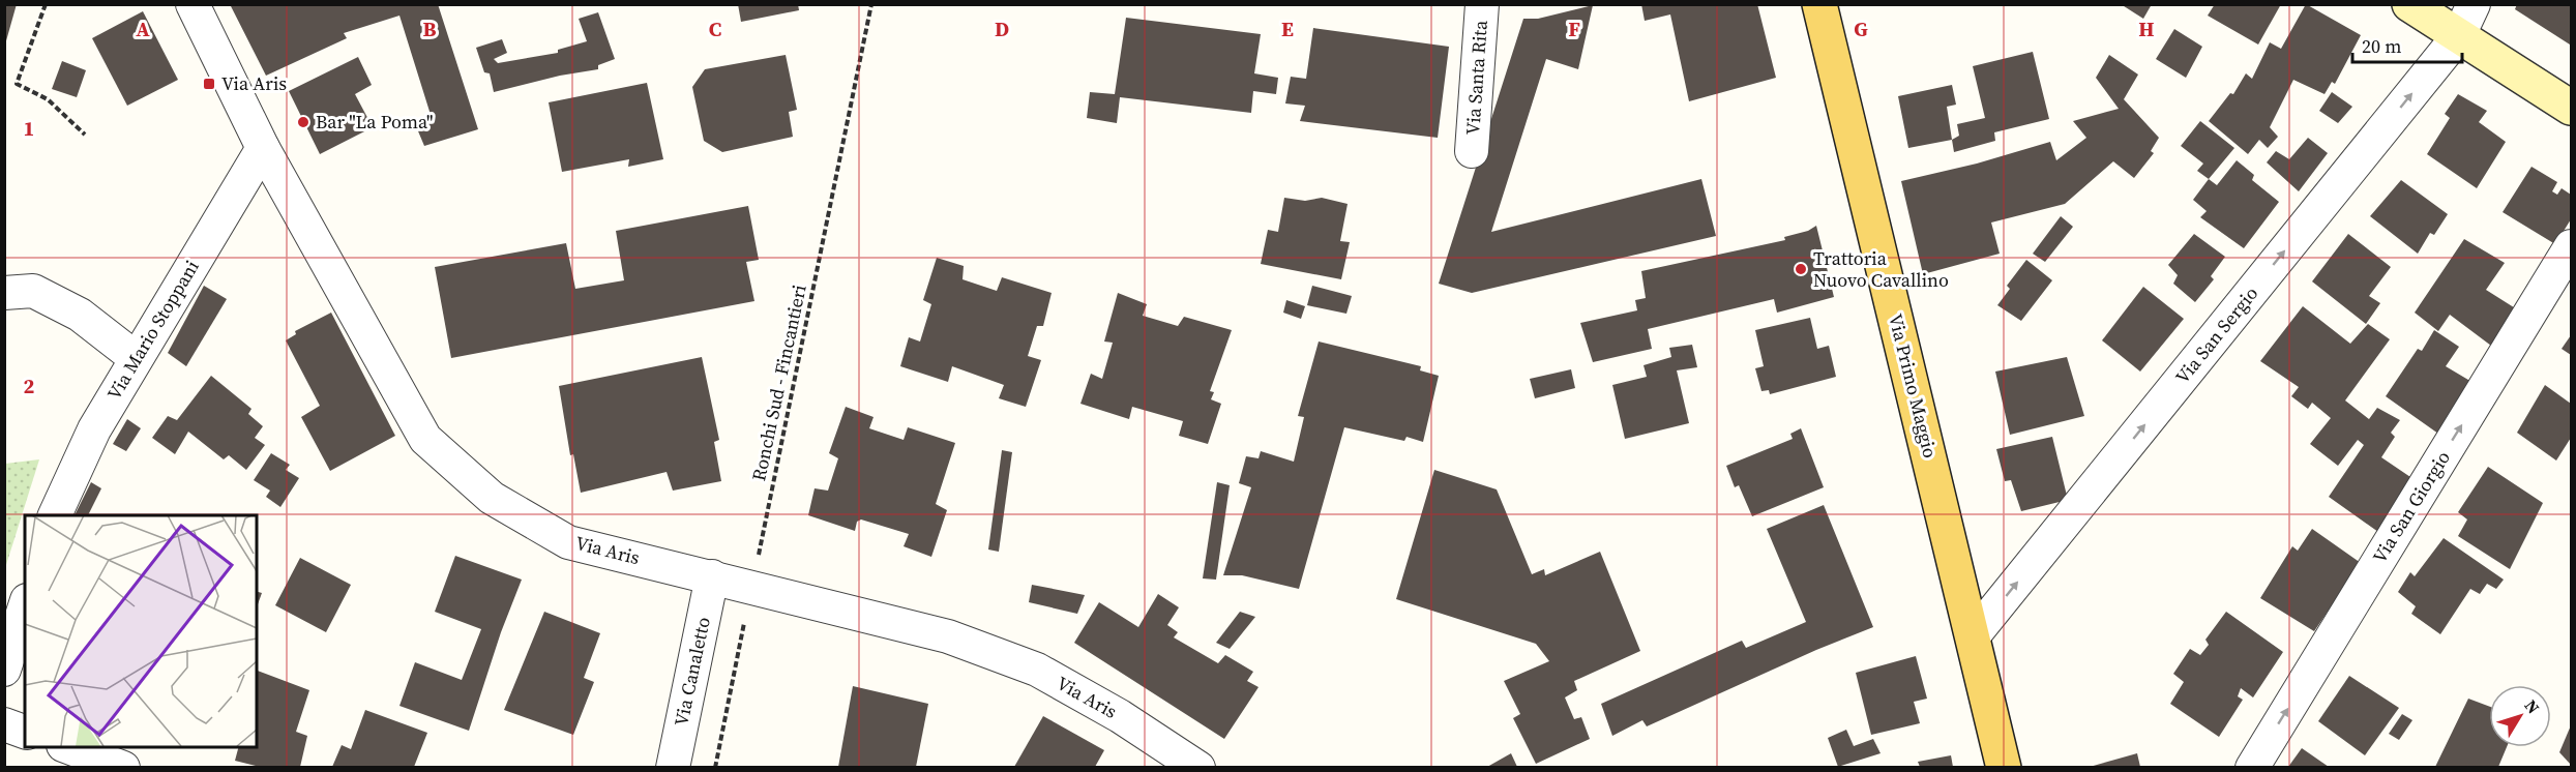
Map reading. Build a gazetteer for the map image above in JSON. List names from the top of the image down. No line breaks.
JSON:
{"streets":{"main road":["Via Primo Maggio"],"street":["Via Santa Rita","Via Mario Stoppani","Via San Sergio","Via San Giorgio","Via Aris","Via Canaletto"],"path":["Ronchi Sud - Fincantieri"]},"crossings":[["Via Mario Stoppani","Via Aris"],["Via San Sergio","Via Primo Maggio"],["Ronchi Sud - Fincantieri","Via Aris"],["Via Aris","Via Canaletto"]],"one_way":["Via San Sergio","Via San Giorgio"],"places":{"transit":["Via Aris"],"other":["Bar \"La Poma\"","Trattoria Nuovo Cavallino"]},"scale_bar":"20 m","north":"top right","grid":{"columns":["A","B","C","D","E","F","G","H"],"rows":["1","2"]}}
